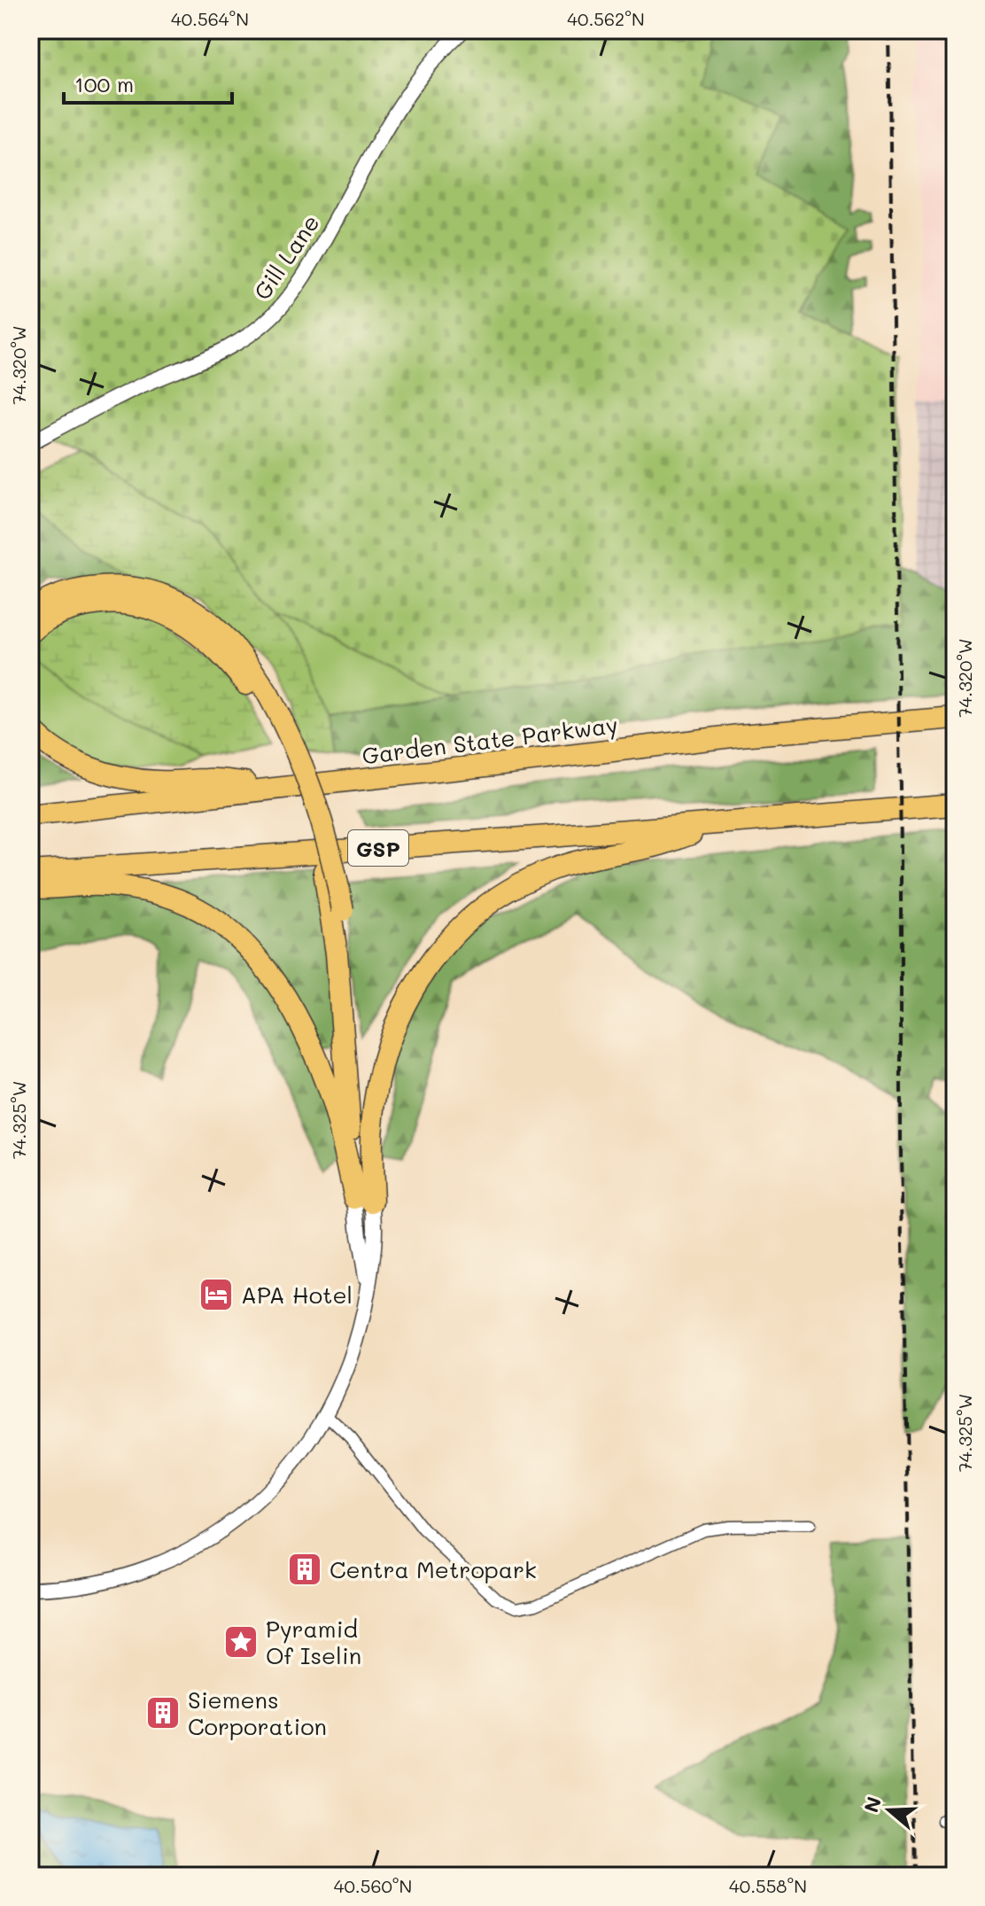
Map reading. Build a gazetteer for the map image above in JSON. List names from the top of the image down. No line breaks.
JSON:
{"streets":{"highway":["Garden State Parkway","GSP"],"street":["Gill Lane"]},"places":{"hotel":["APA Hotel"],"building":["Centra Metropark","Siemens Corporation"],"place":["Pyramid Of Iselin"]},"scale_bar":"100 m","north":"left","coordinates":["40.564°N","40.562°N","74.320°W","74.325°W","40.560°N","40.558°N"]}
